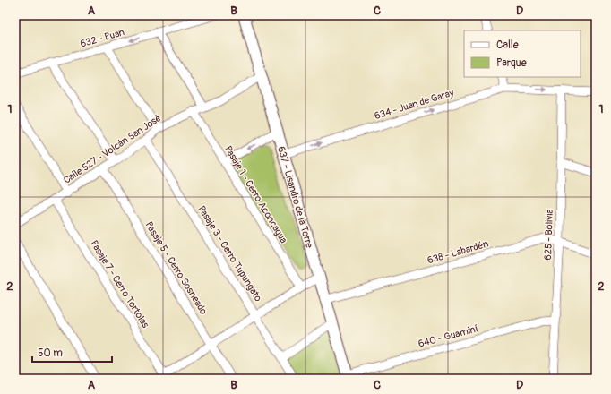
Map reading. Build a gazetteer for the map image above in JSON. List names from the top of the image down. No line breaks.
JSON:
{"streets":{"street":["632 - Puan","634 - Juan de Garay","Calle 527 - Volcán San José","Pasaje 1 - Cerro Aconcagua","637 - Lisandro de la Torre","625 - Bolivia","638 - Labardén","Pasaje 3 - Cerro Tupungato","Pasaje 5 - Cerro Sosneado","Pasaje 7 - Cerro Tortolas","640 - Guaminí"]},"crossings":[["634 - Juan de Garay","637 - Lisandro de la Torre"],["634 - Juan de Garay","625 - Bolivia"],["Calle 527 - Volcán San José","Pasaje 1 - Cerro Aconcagua"],["Calle 527 - Volcán San José","637 - Lisandro de la Torre"],["Calle 527 - Volcán San José","Pasaje 3 - Cerro Tupungato"],["Calle 527 - Volcán San José","Pasaje 5 - Cerro Sosneado"],["Calle 527 - Volcán San José","Pasaje 7 - Cerro Tortolas"],["637 - Lisandro de la Torre","638 - Labardén"],["637 - Lisandro de la Torre","640 - Guaminí"],["625 - Bolivia","638 - Labardén"],["625 - Bolivia","640 - Guaminí"]],"one_way":["634 - Juan de Garay"],"legend":["Calle","Parque"],"scale_bar":"50 m","grid":{"columns":["A","B","C","D"],"rows":["1","2"]}}
